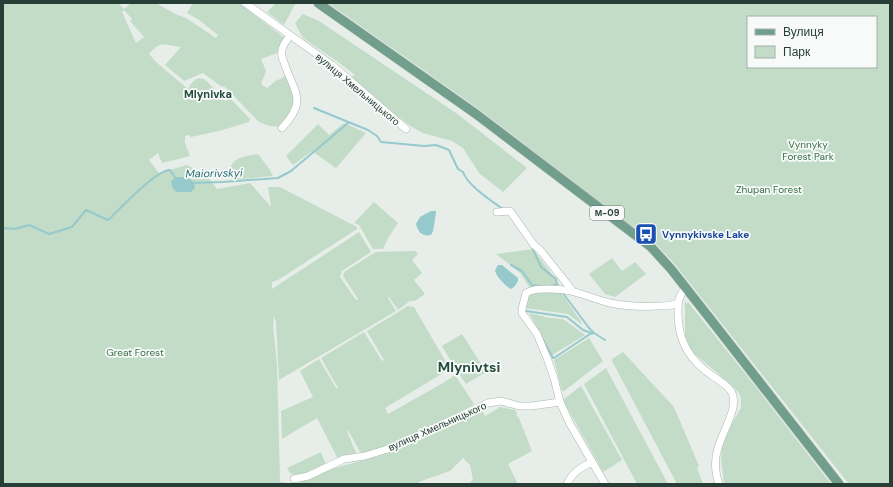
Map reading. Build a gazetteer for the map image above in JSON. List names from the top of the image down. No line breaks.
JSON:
{"streets":{"main road":["М-09"],"street":["вулиця Хмельницького"]},"districts":["Mlynivka","Mlynivtsi"],"water":["Maiorivskyi"],"parks":["Vynnyky Forest Park","Zhupan Forest","Great Forest"],"places":{"bus stop":["Vynnykivske Lake"]},"legend":["Вулиця","Парк"]}
